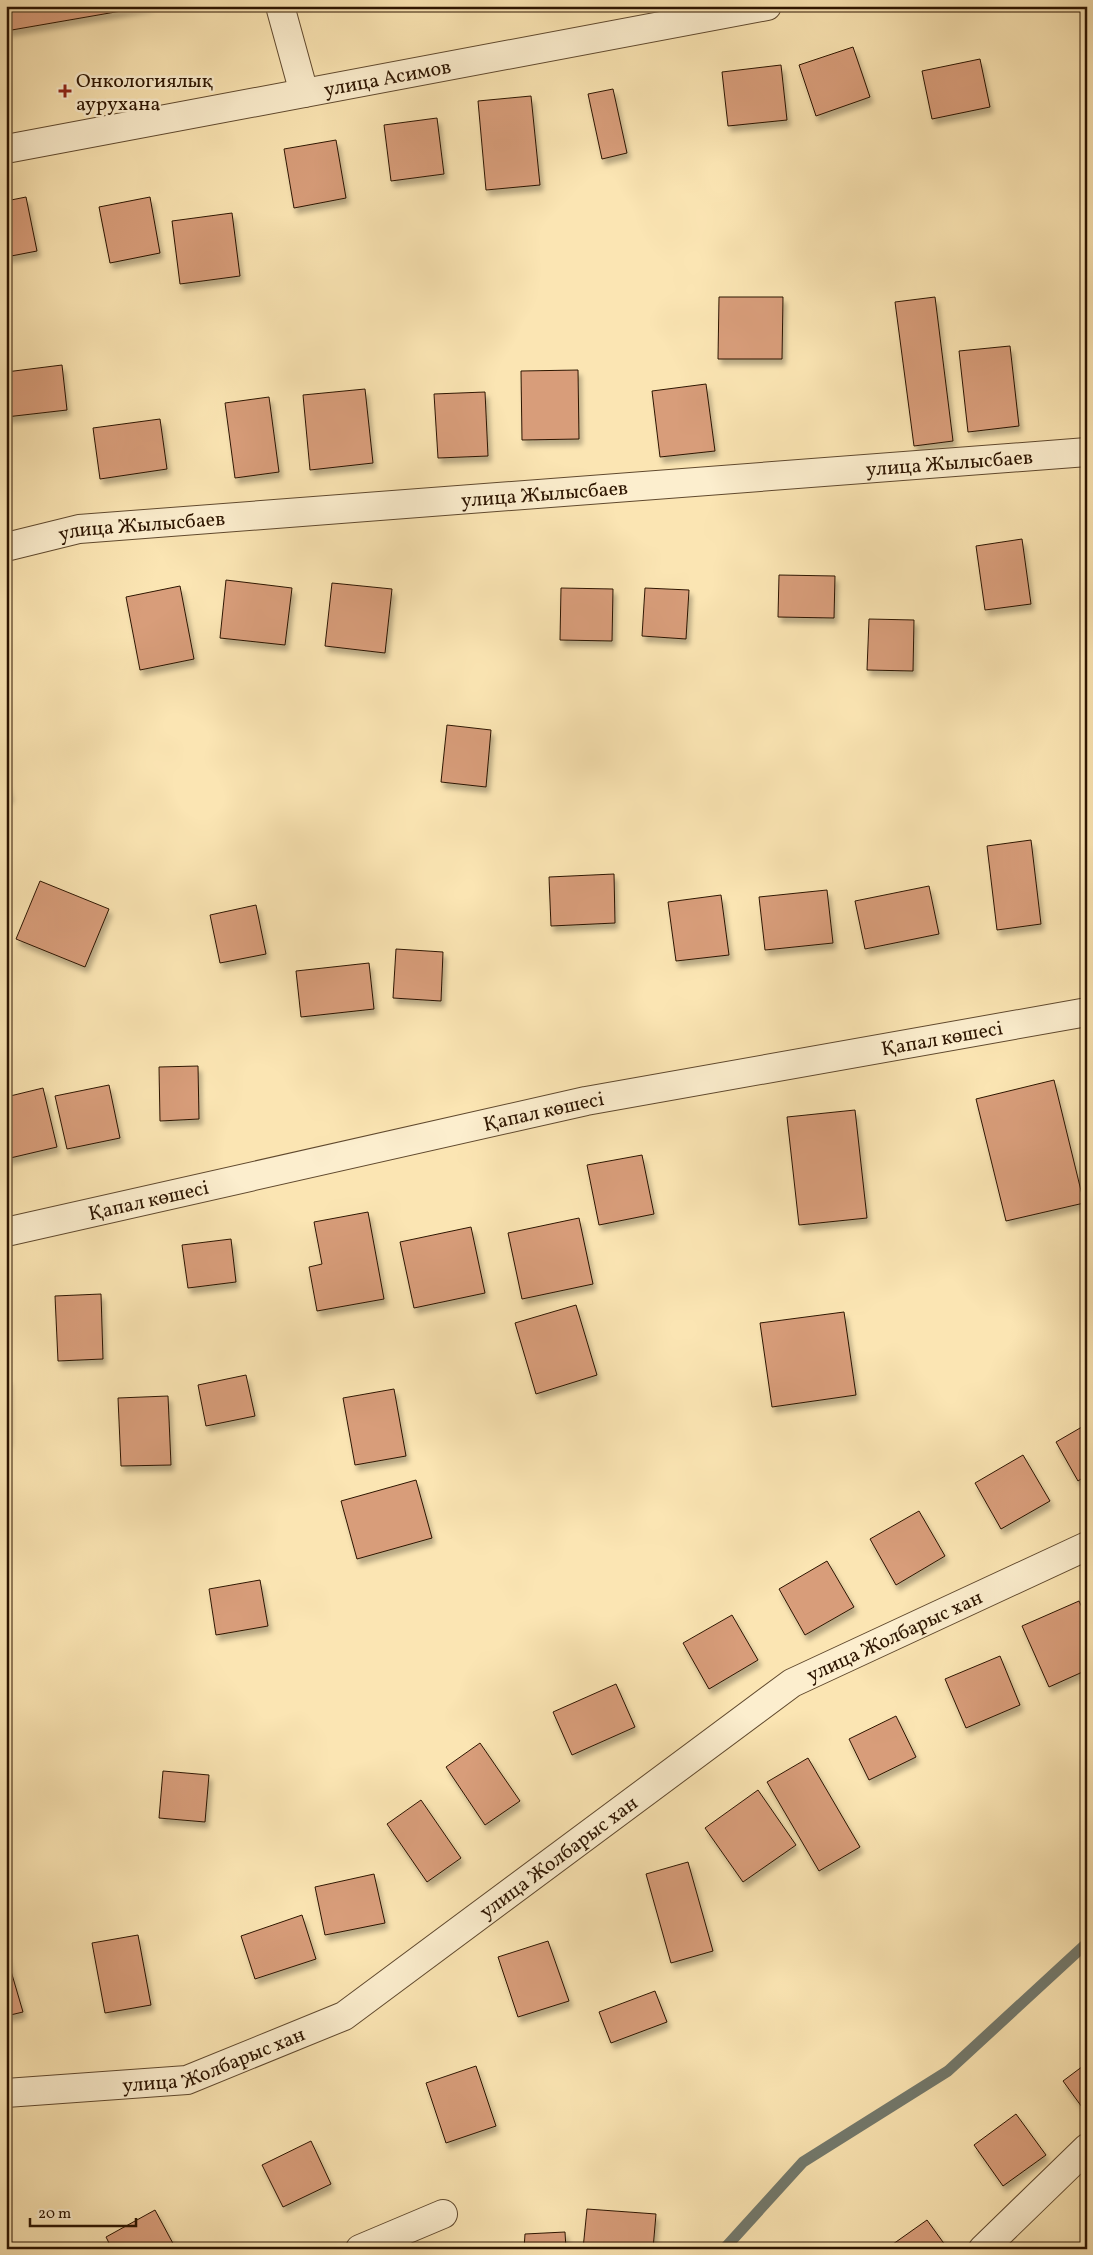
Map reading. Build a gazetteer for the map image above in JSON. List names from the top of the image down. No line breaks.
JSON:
{"streets":{"street":["улица Асимов","улица Жылысбаев","Қапал көшесі","улица Жолбарыс хан"]},"places":{"health":["Онкологиялық аурухана"]},"scale_bar":"20 m"}
